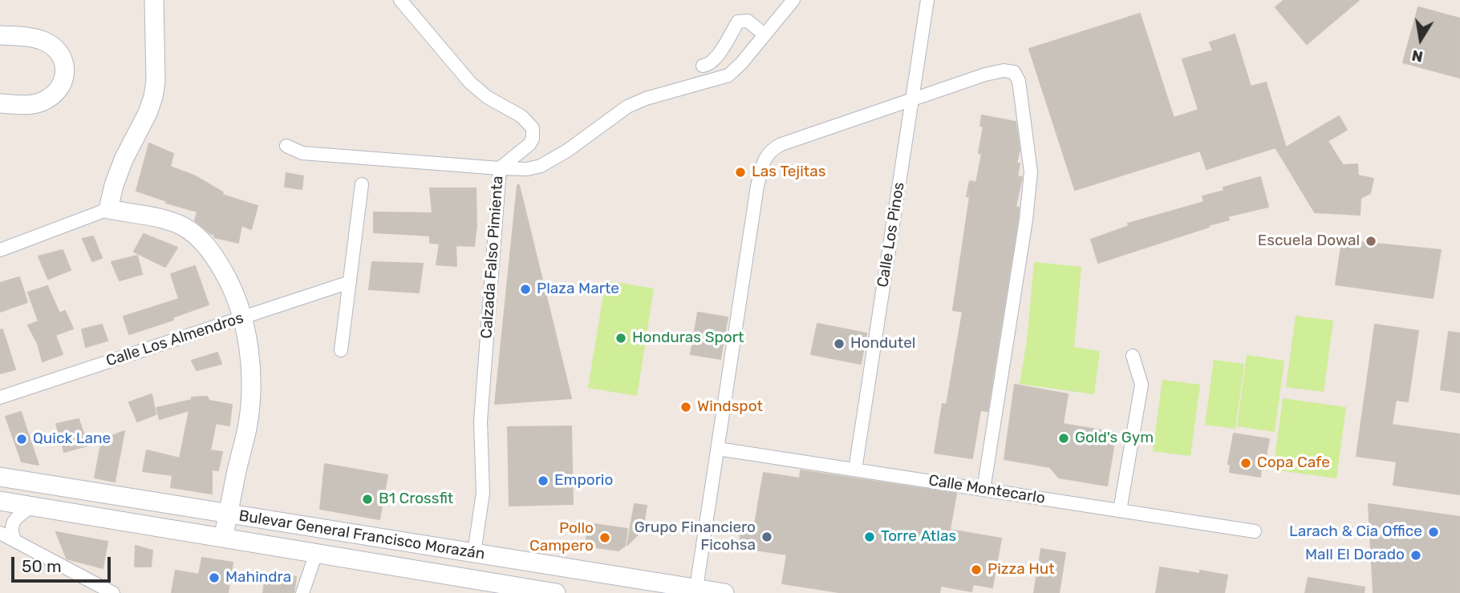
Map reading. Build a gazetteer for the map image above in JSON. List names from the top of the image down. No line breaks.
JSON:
{"streets":{"main road":["Bulevar General Francisco Morazán"],"street":["Calle Los Pinos","Calzada Falso Pimienta","Calle Los Almendros","Calle Montecarlo"]},"crossings":[["Calle Los Pinos","Calle Montecarlo"],["Calzada Falso Pimienta","Bulevar General Francisco Morazán"]],"places":["Las Tejitas","Escuela Dowal","Plaza Marte","Honduras Sport","Hondutel","Windspot","Gold's Gym","Quick Lane","Copa Cafe","Emporio","B1 Crossfit","Larach & Cia Office","Grupo Financiero Ficohsa","Torre Atlas","Pollo Campero","Mall El Dorado","Pizza Hut","Mahindra"],"scale_bar":"50 m","north":"bottom"}
